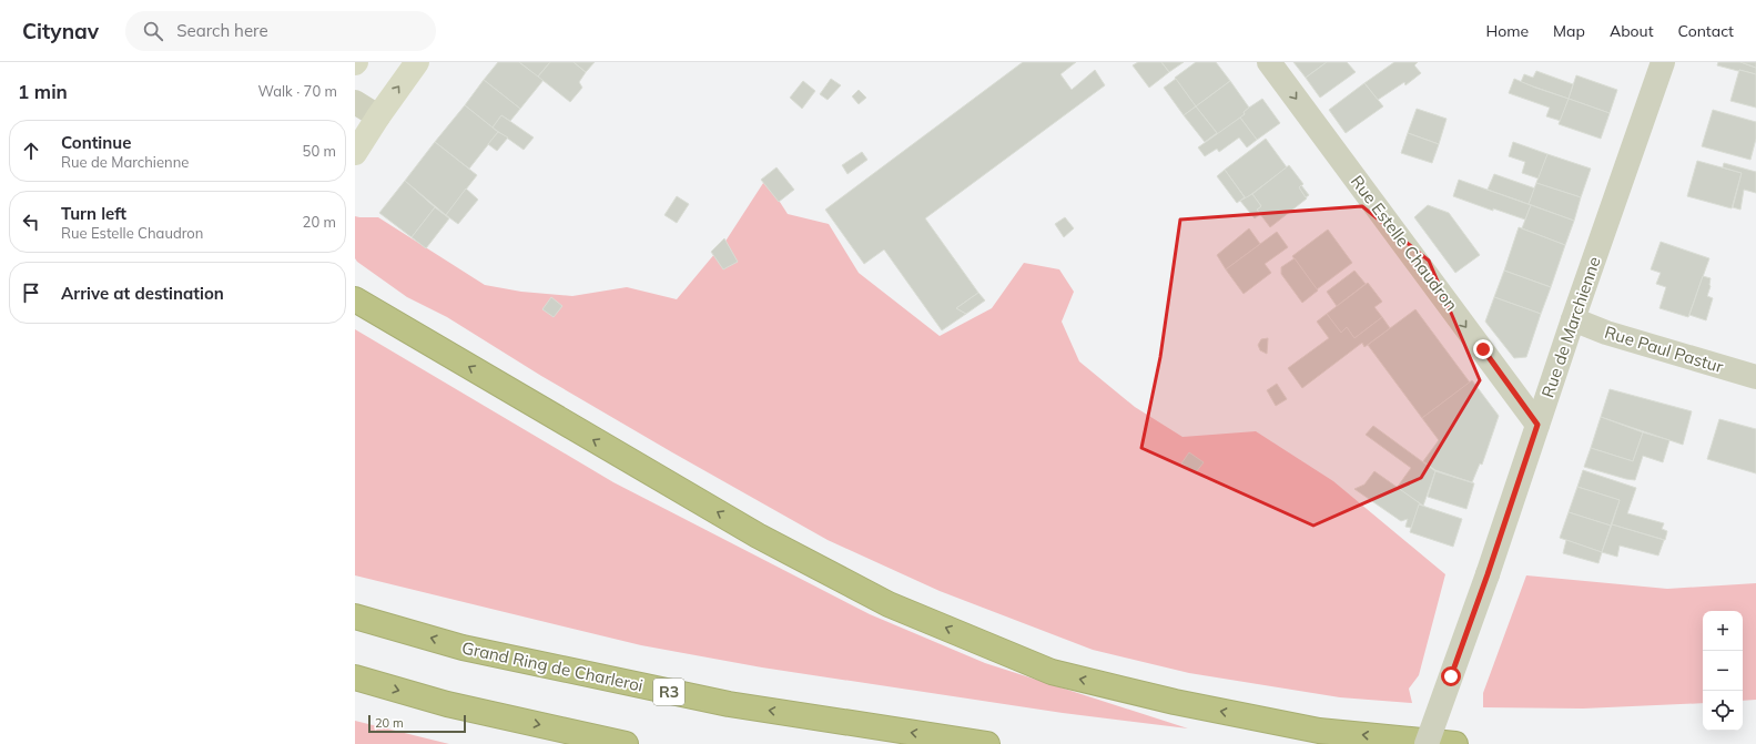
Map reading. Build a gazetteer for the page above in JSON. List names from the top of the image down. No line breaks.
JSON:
{"streets":{"highway":["Grand Ring de Charleroi","R3"],"street":["Rue Estelle Chaudron","Rue de Marchienne","Rue Paul Pastur"]},"crossings":[["Rue Estelle Chaudron","Rue de Marchienne"],["Rue de Marchienne","Rue Paul Pastur"]],"one_way":["Rue Estelle Chaudron"],"scale_bar":"20 m","page":{"header":"Citynav","search":"Search here","nav":["Home","Map","About","Contact"],"heading":["1 min","Walk · 70 m"],"list":[["Continue","Rue de Marchienne","50 m"],["Turn left","Rue Estelle Chaudron","20 m"],"Arrive at destination"],"map_buttons":["+","−"],"scale":"20 m"}}
